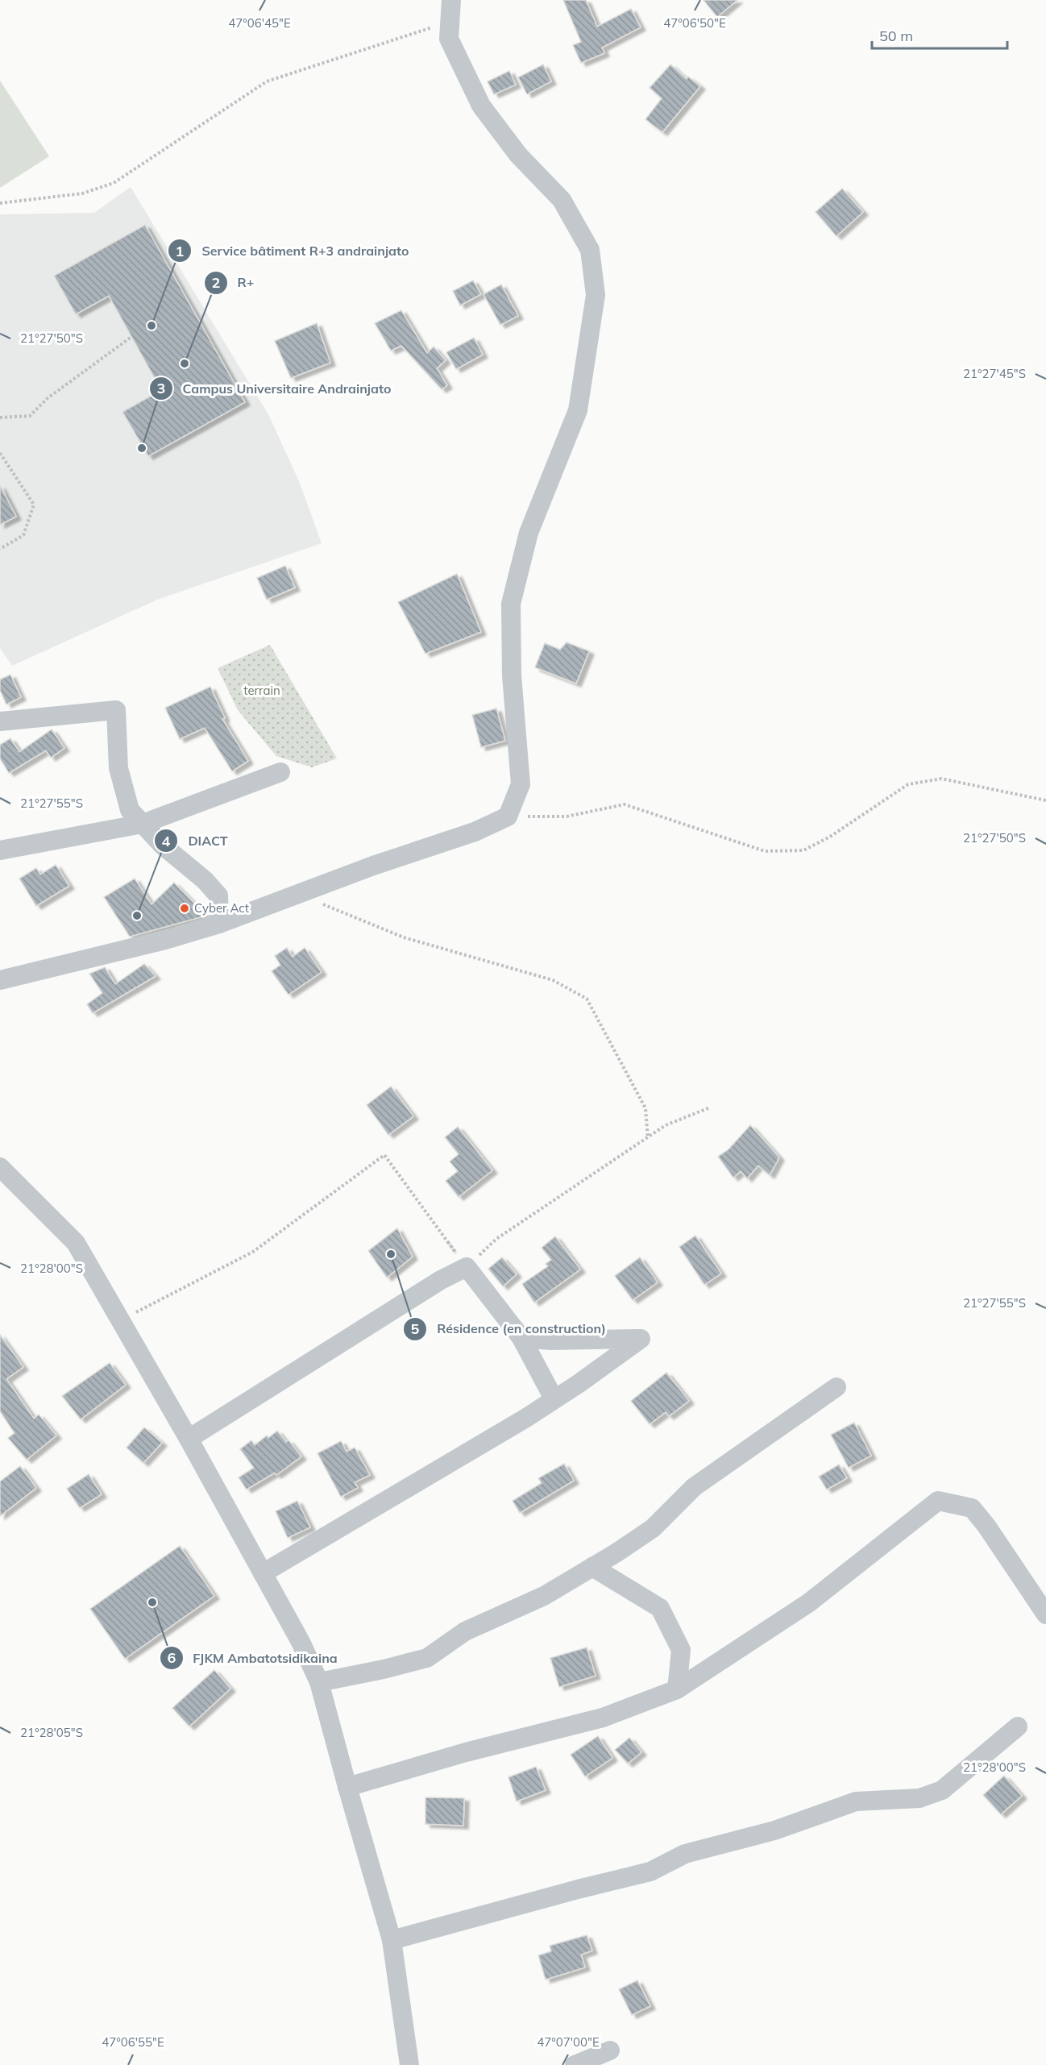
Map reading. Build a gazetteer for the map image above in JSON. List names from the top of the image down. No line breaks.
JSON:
{"parks":["terrain"],"places":["Service bâtiment R+3 andrainjato","R+","Campus Universitaire Andrainjato","Cyber Act","DIACT","Résidence (en construction)","FJKM Ambatotsidikaina"],"scale_bar":"50 m","coordinates":["47°06'45\"E","47°06'50\"E","21°27'50\"S","21°27'45\"S","21°27'55\"S","21°28'00\"S","21°28'05\"S","47°06'55\"E","47°07'00\"E"]}
